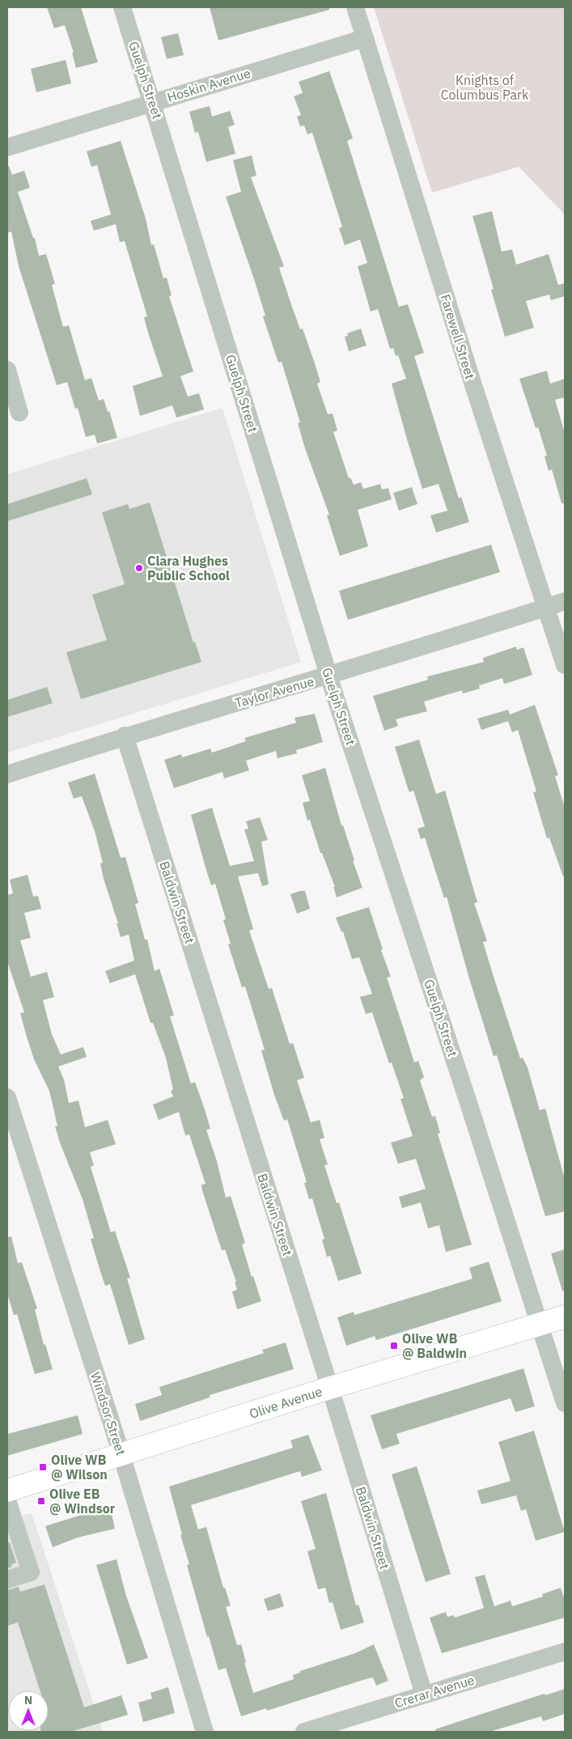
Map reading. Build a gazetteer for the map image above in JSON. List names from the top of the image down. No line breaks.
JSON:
{"streets":{"main road":["Olive Avenue"],"street":["Guelph Street","Hoskin Avenue","Farewell Street","Taylor Avenue","Baldwin Street","Windsor Street","Crerar Avenue"]},"crossings":[["Guelph Street","Hoskin Avenue"],["Guelph Street","Taylor Avenue"],["Guelph Street","Olive Avenue"],["Hoskin Avenue","Farewell Street"],["Farewell Street","Taylor Avenue"],["Taylor Avenue","Baldwin Street"],["Baldwin Street","Olive Avenue"],["Baldwin Street","Crerar Avenue"],["Olive Avenue","Windsor Street"]],"parks":["Knights of Columbus Park"],"places":{"other":["Clara Hughes Public School"],"transit":["Olive WB @ Baldwin","Olive WB @ Wilson","Olive EB @ Windsor"]},"north":"top"}
